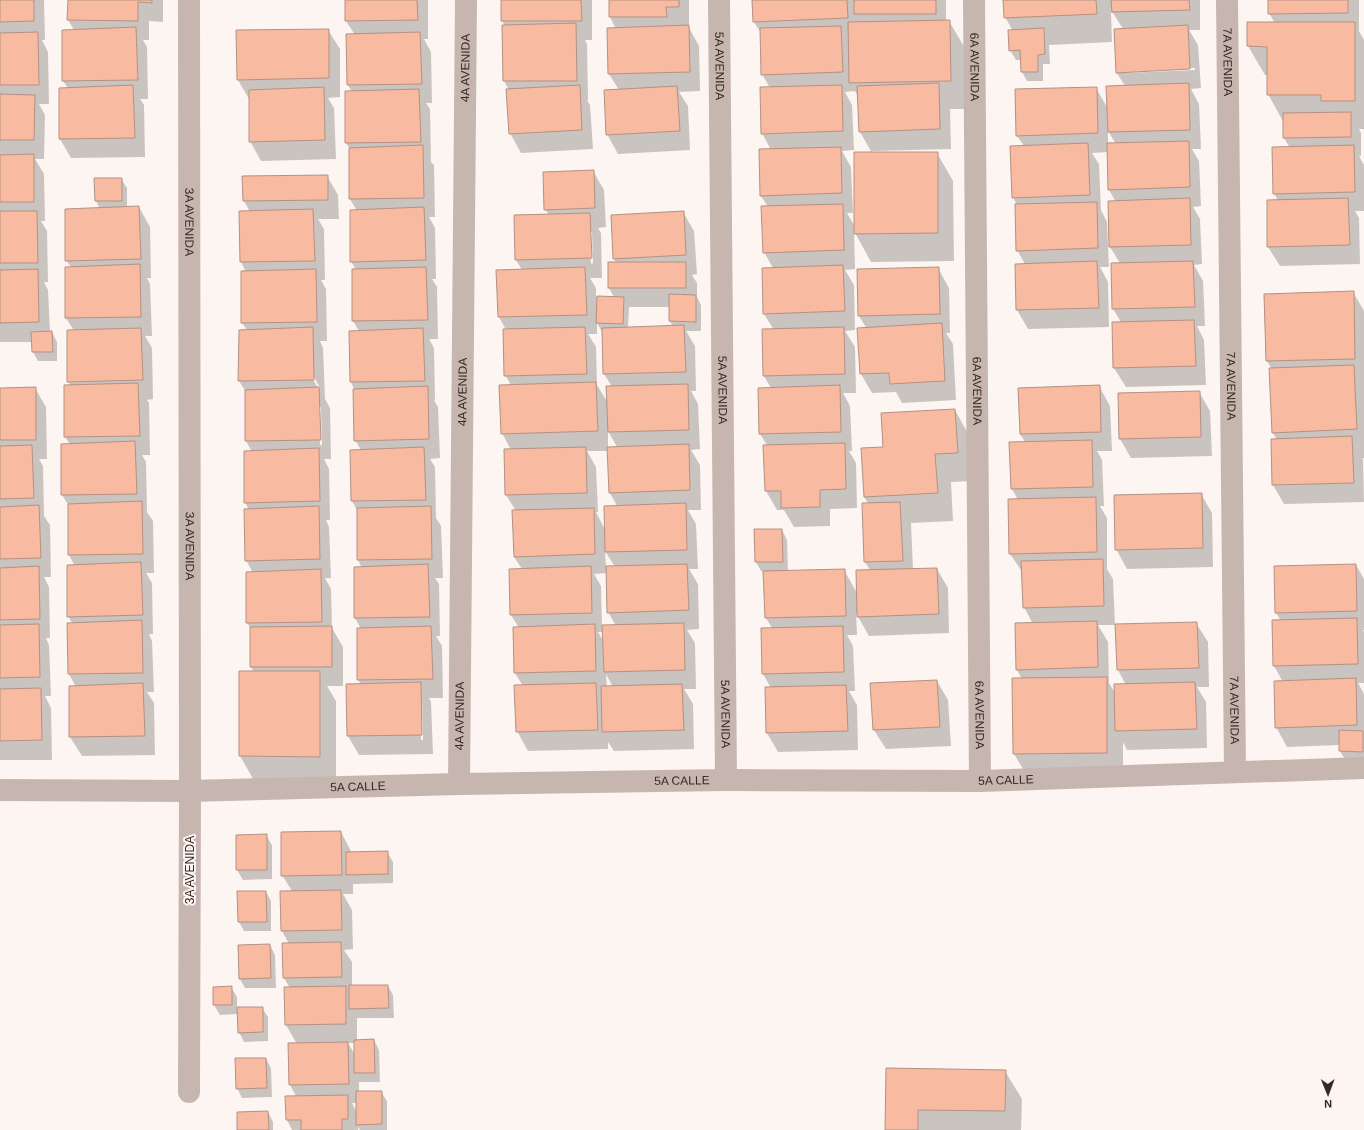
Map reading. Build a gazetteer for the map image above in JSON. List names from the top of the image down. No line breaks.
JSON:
{"streets":{"street":["7A AVENIDA","5A AVENIDA","6A AVENIDA","4A AVENIDA","3A AVENIDA","5A CALLE"]},"crossings":[["7A AVENIDA","5A CALLE"],["5A AVENIDA","5A CALLE"],["6A AVENIDA","5A CALLE"],["4A AVENIDA","5A CALLE"],["3A AVENIDA","5A CALLE"]],"north":"bottom"}
